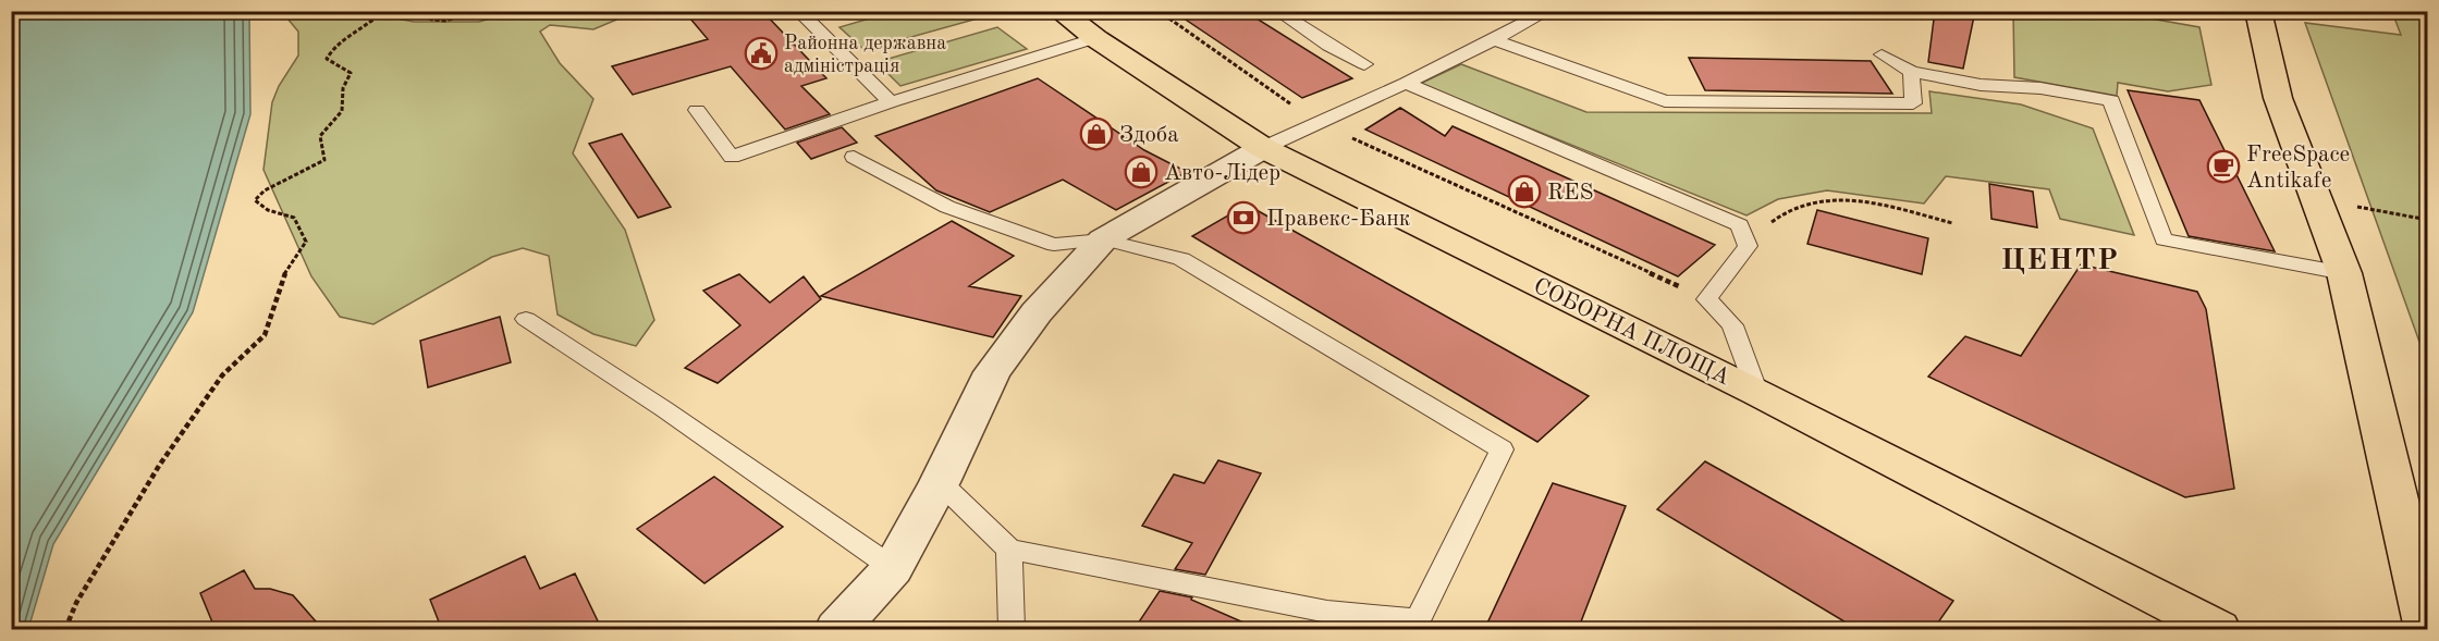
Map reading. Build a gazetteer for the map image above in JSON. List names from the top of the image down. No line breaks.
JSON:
{"streets":{"main road":["СОБОРНА ПЛОЩА"]},"districts":["ЦЕНТР"],"places":{"public building":["Районна державна адміністрація"],"shop":["Здоба","Авто-Лідер","RES"],"cafe":["FreeSpace Antikafe"],"bank":["Правекс-Банк"]}}
